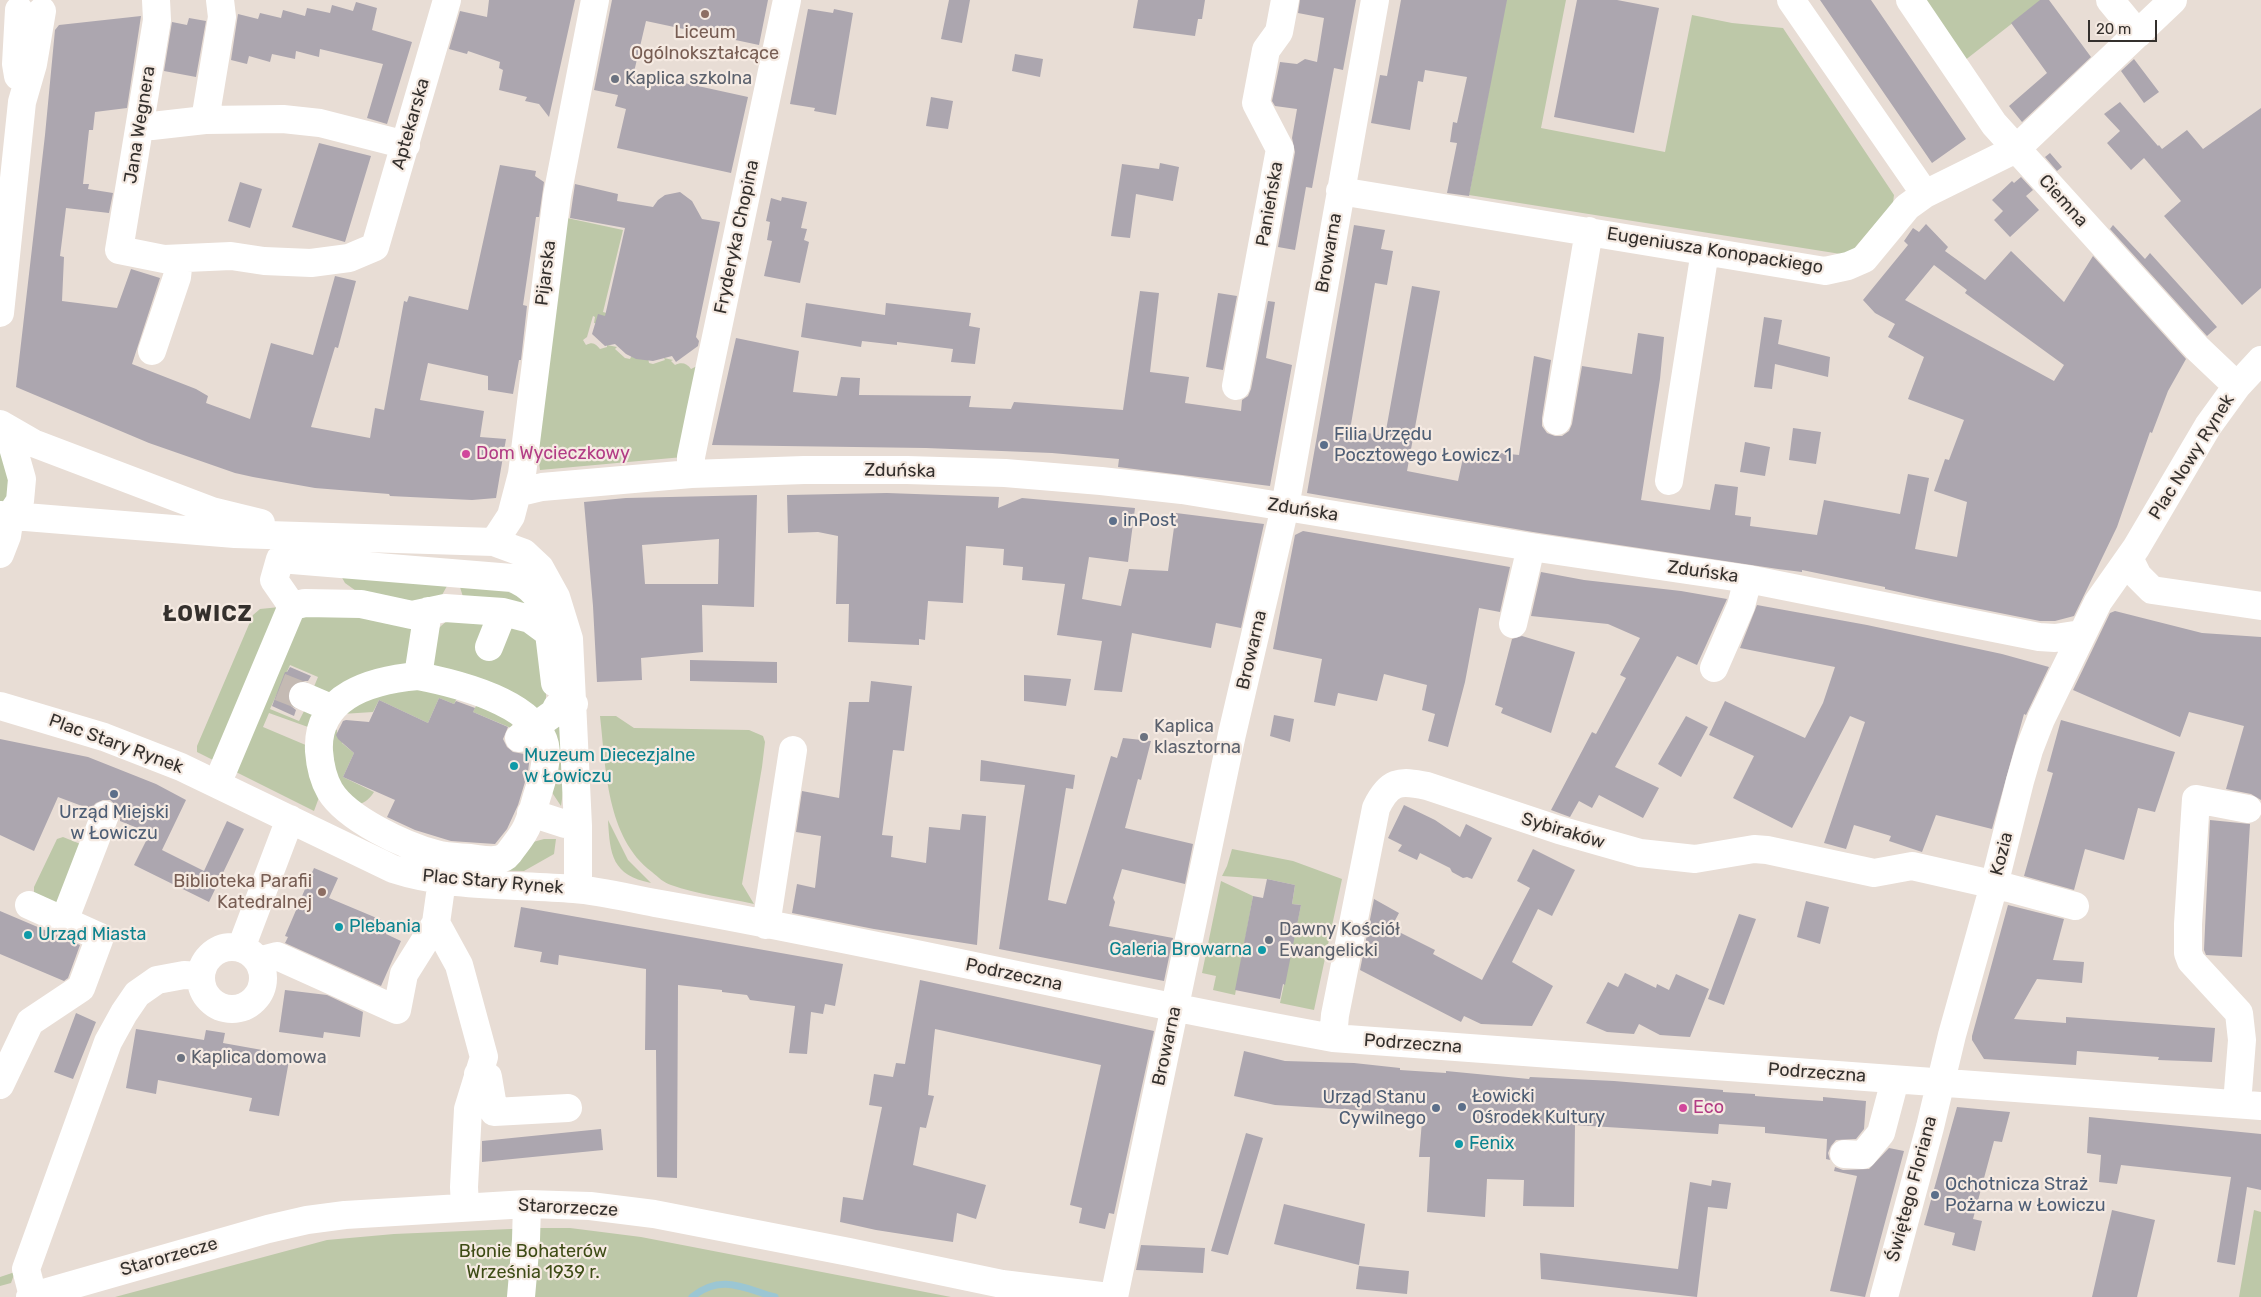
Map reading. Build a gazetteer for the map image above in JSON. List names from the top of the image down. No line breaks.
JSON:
{"streets":{"street":["Aptekarska","Jana Wegnera","Ciemna","Panieńska","Fryderyka Chopina","Eugeniusza Konopackiego","Browarna","Pijarska","Plac Nowy Rynek","Zduńska","Plac Stary Rynek","Sybiraków","Kozia","Podrzeczna","Świętego Floriana","Starorzecze"]},"crossings":[["Aptekarska","Jana Wegnera"],["Ciemna","Eugeniusza Konopackiego"],["Ciemna","Plac Nowy Rynek"],["Fryderyka Chopina","Zduńska"],["Eugeniusza Konopackiego","Browarna"],["Browarna","Zduńska"],["Browarna","Podrzeczna"],["Pijarska","Zduńska"],["Pijarska","Plac Stary Rynek"],["Plac Nowy Rynek","Zduńska"],["Plac Nowy Rynek","Kozia"],["Zduńska","Kozia"],["Plac Stary Rynek","Podrzeczna"],["Sybiraków","Kozia"],["Sybiraków","Podrzeczna"],["Kozia","Podrzeczna"],["Kozia","Świętego Floriana"],["Podrzeczna","Świętego Floriana"]],"districts":["ŁOWICZ"],"parks":["Błonie Bohaterów Września 1939 r."],"places":["Liceum Ogólnokształcące","Kaplica szkolna","Filia Urzędu Pocztowego Łowicz 1","Dom Wycieczkowy","inPost","Kaplica klasztorna","Muzeum Diecezjalne w Łowiczu","Urząd Miejski w Łowiczu","Biblioteka Parafii Katedralnej","Plebania","Urząd Miasta","Dawny Kościół Ewangelicki","Galeria Browarna","Kaplica domowa","Łowicki Ośrodek Kultury","Urząd Stanu Cywilnego","Eco","Fenix","Ochotnicza Straż Pożarna w Łowiczu"],"scale_bar":"20 m"}
